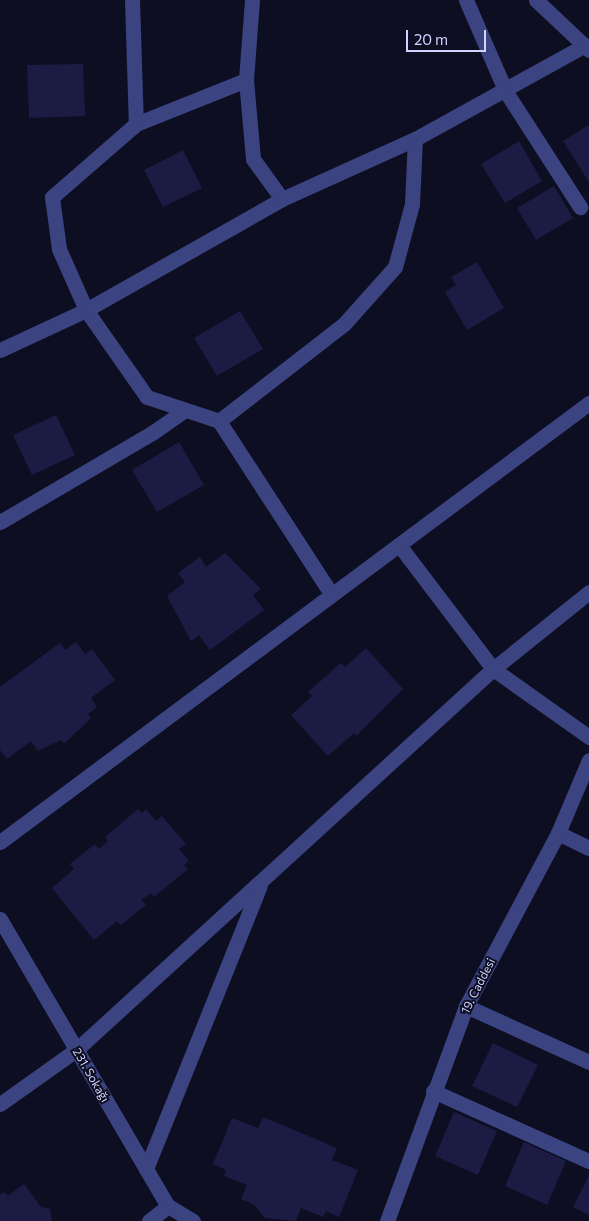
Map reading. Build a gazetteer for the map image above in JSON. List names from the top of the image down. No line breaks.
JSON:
{"streets":{"street":["19. Caddesi","231. Sokağı"]},"scale_bar":"20 m"}
